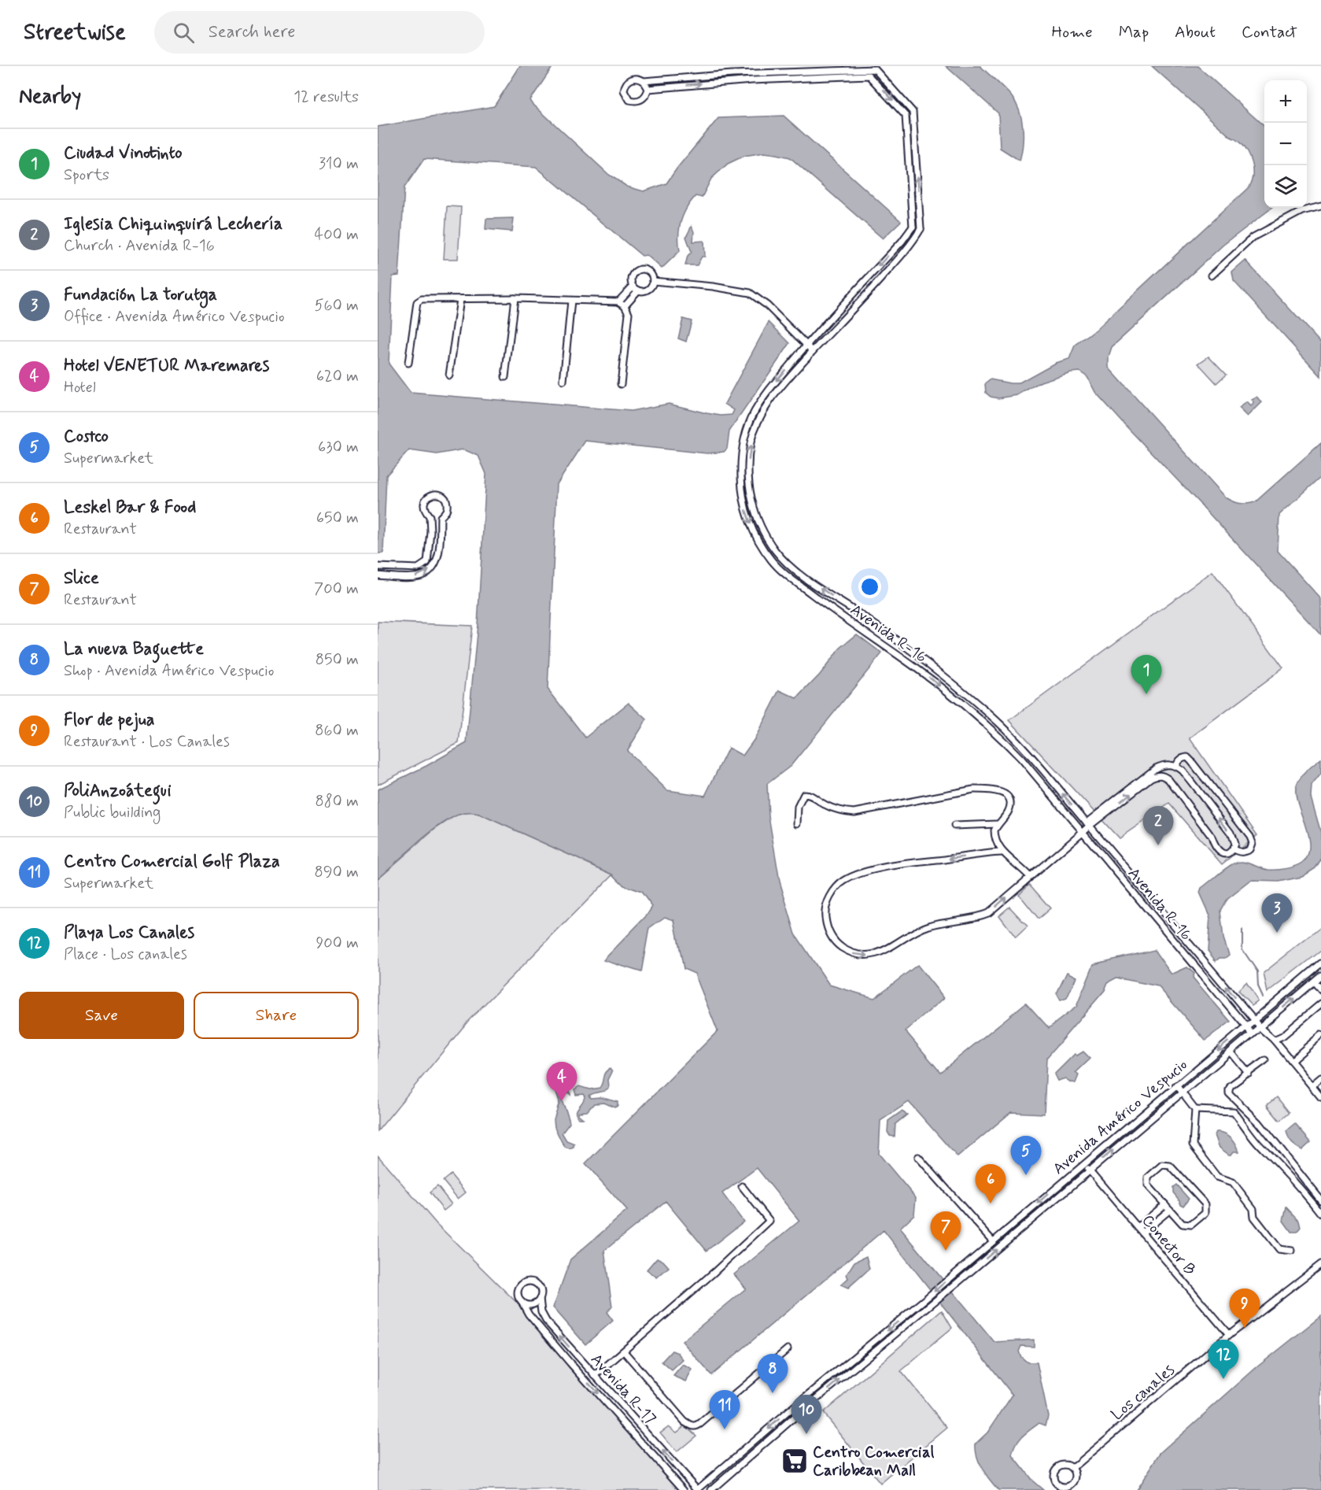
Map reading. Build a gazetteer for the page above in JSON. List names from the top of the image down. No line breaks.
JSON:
{"streets":{"street":["Avenida R-16","Avenida Américo Vespucio","Conector B","Avenida R-17","Los canales"]},"crossings":[["Avenida R-16","Avenida Américo Vespucio"],["Avenida Américo Vespucio","Conector B"],["Avenida Américo Vespucio","Avenida R-17"],["Conector B","Los canales"]],"places":{"supermarket":["Centro Comercial Caribbean Mall"]},"page":{"header":"Streetwise","search":"Search here","nav":["Home","Map","About","Contact"],"heading":["Nearby","12 results"],"map_buttons":["+","−"],"list":[{"mark":"1","name":"Ciudad Vinotinto","note":"Sports","value":"310 m"},{"mark":"2","name":"Iglesia Chiquinquirá Lechería","note":"Church · Avenida R-16","value":"400 m"},{"mark":"3","name":"Fundación La torutga","note":"Office · Avenida Américo Vespucio","value":"560 m"},{"mark":"4","name":"Hotel VENETUR Maremares","note":"Hotel","value":"620 m"},{"mark":"5","name":"Costco","note":"Supermarket","value":"630 m"},{"mark":"6","name":"Leskel Bar & Food","note":"Restaurant","value":"650 m"},{"mark":"7","name":"Slice","note":"Restaurant","value":"700 m"},{"mark":"8","name":"La nueva Baguette","note":"Shop · Avenida Américo Vespucio","value":"850 m"},{"mark":"9","name":"Flor de pejua","note":"Restaurant · Los Canales","value":"860 m"},{"mark":"10","name":"PoliAnzoátegui","note":"Public building","value":"880 m"},{"mark":"11","name":"Centro Comercial Golf Plaza","note":"Supermarket","value":"890 m"},{"mark":"12","name":"Playa Los Canales","note":"Place · Los canales","value":"900 m"}],"pins":["1","2","3","4","5","6","7","9","12","8","11","10"],"buttons":["Save","Share"]}}
